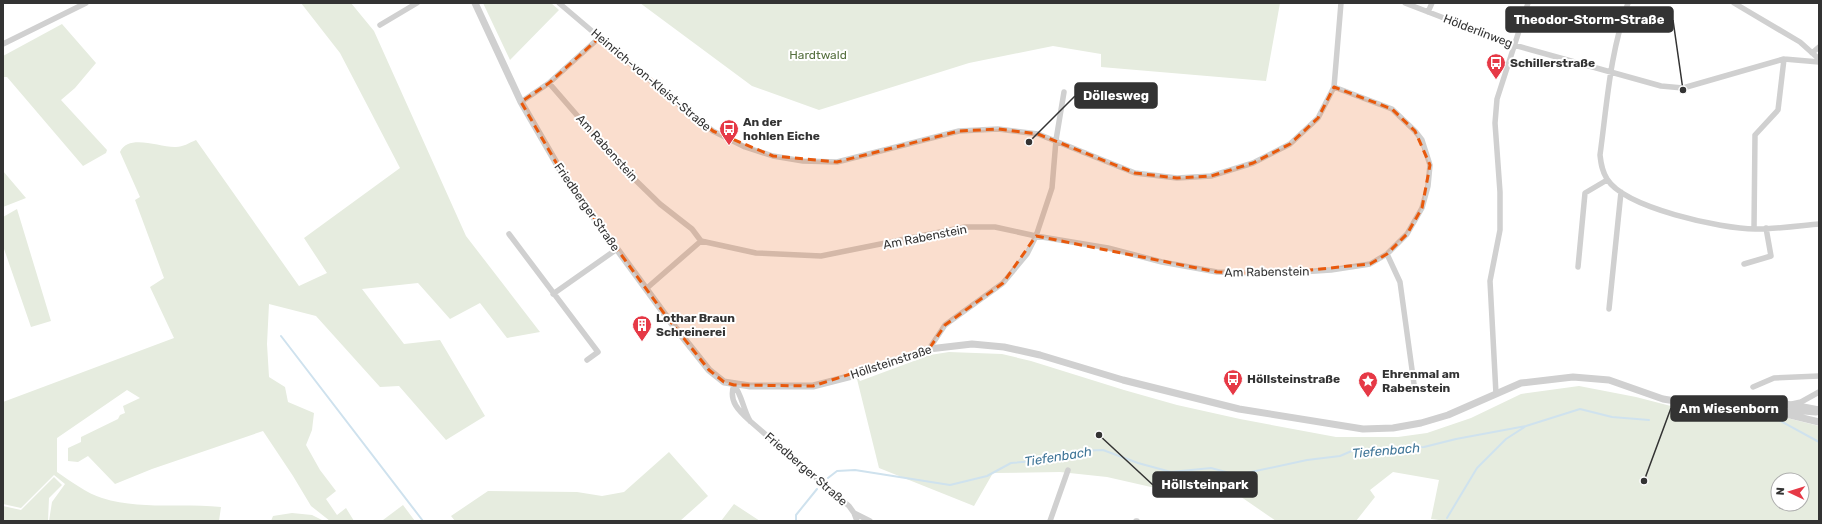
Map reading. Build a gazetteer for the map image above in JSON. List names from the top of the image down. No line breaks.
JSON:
{"streets":{"street":["Hölderlinweg","Heinrich-von-Kleist-Straße","Am Rabenstein","Friedberger Straße","Höllsteinstraße"]},"crossings":[["Heinrich-von-Kleist-Straße","Am Rabenstein"],["Friedberger Straße","Höllsteinstraße"]],"water":["Tiefenbach"],"parks":["Hardtwald"],"places":{"bus stop":["Schillerstraße","An der hohlen Eiche","Höllsteinstraße"],"other":["Theodor-Storm-Straße","Döllesweg","Höllsteinpark","Am Wiesenborn"],"building":["Lothar Braun Schreinerei"],"place":["Ehrenmal am Rabenstein"]},"north":"left"}
